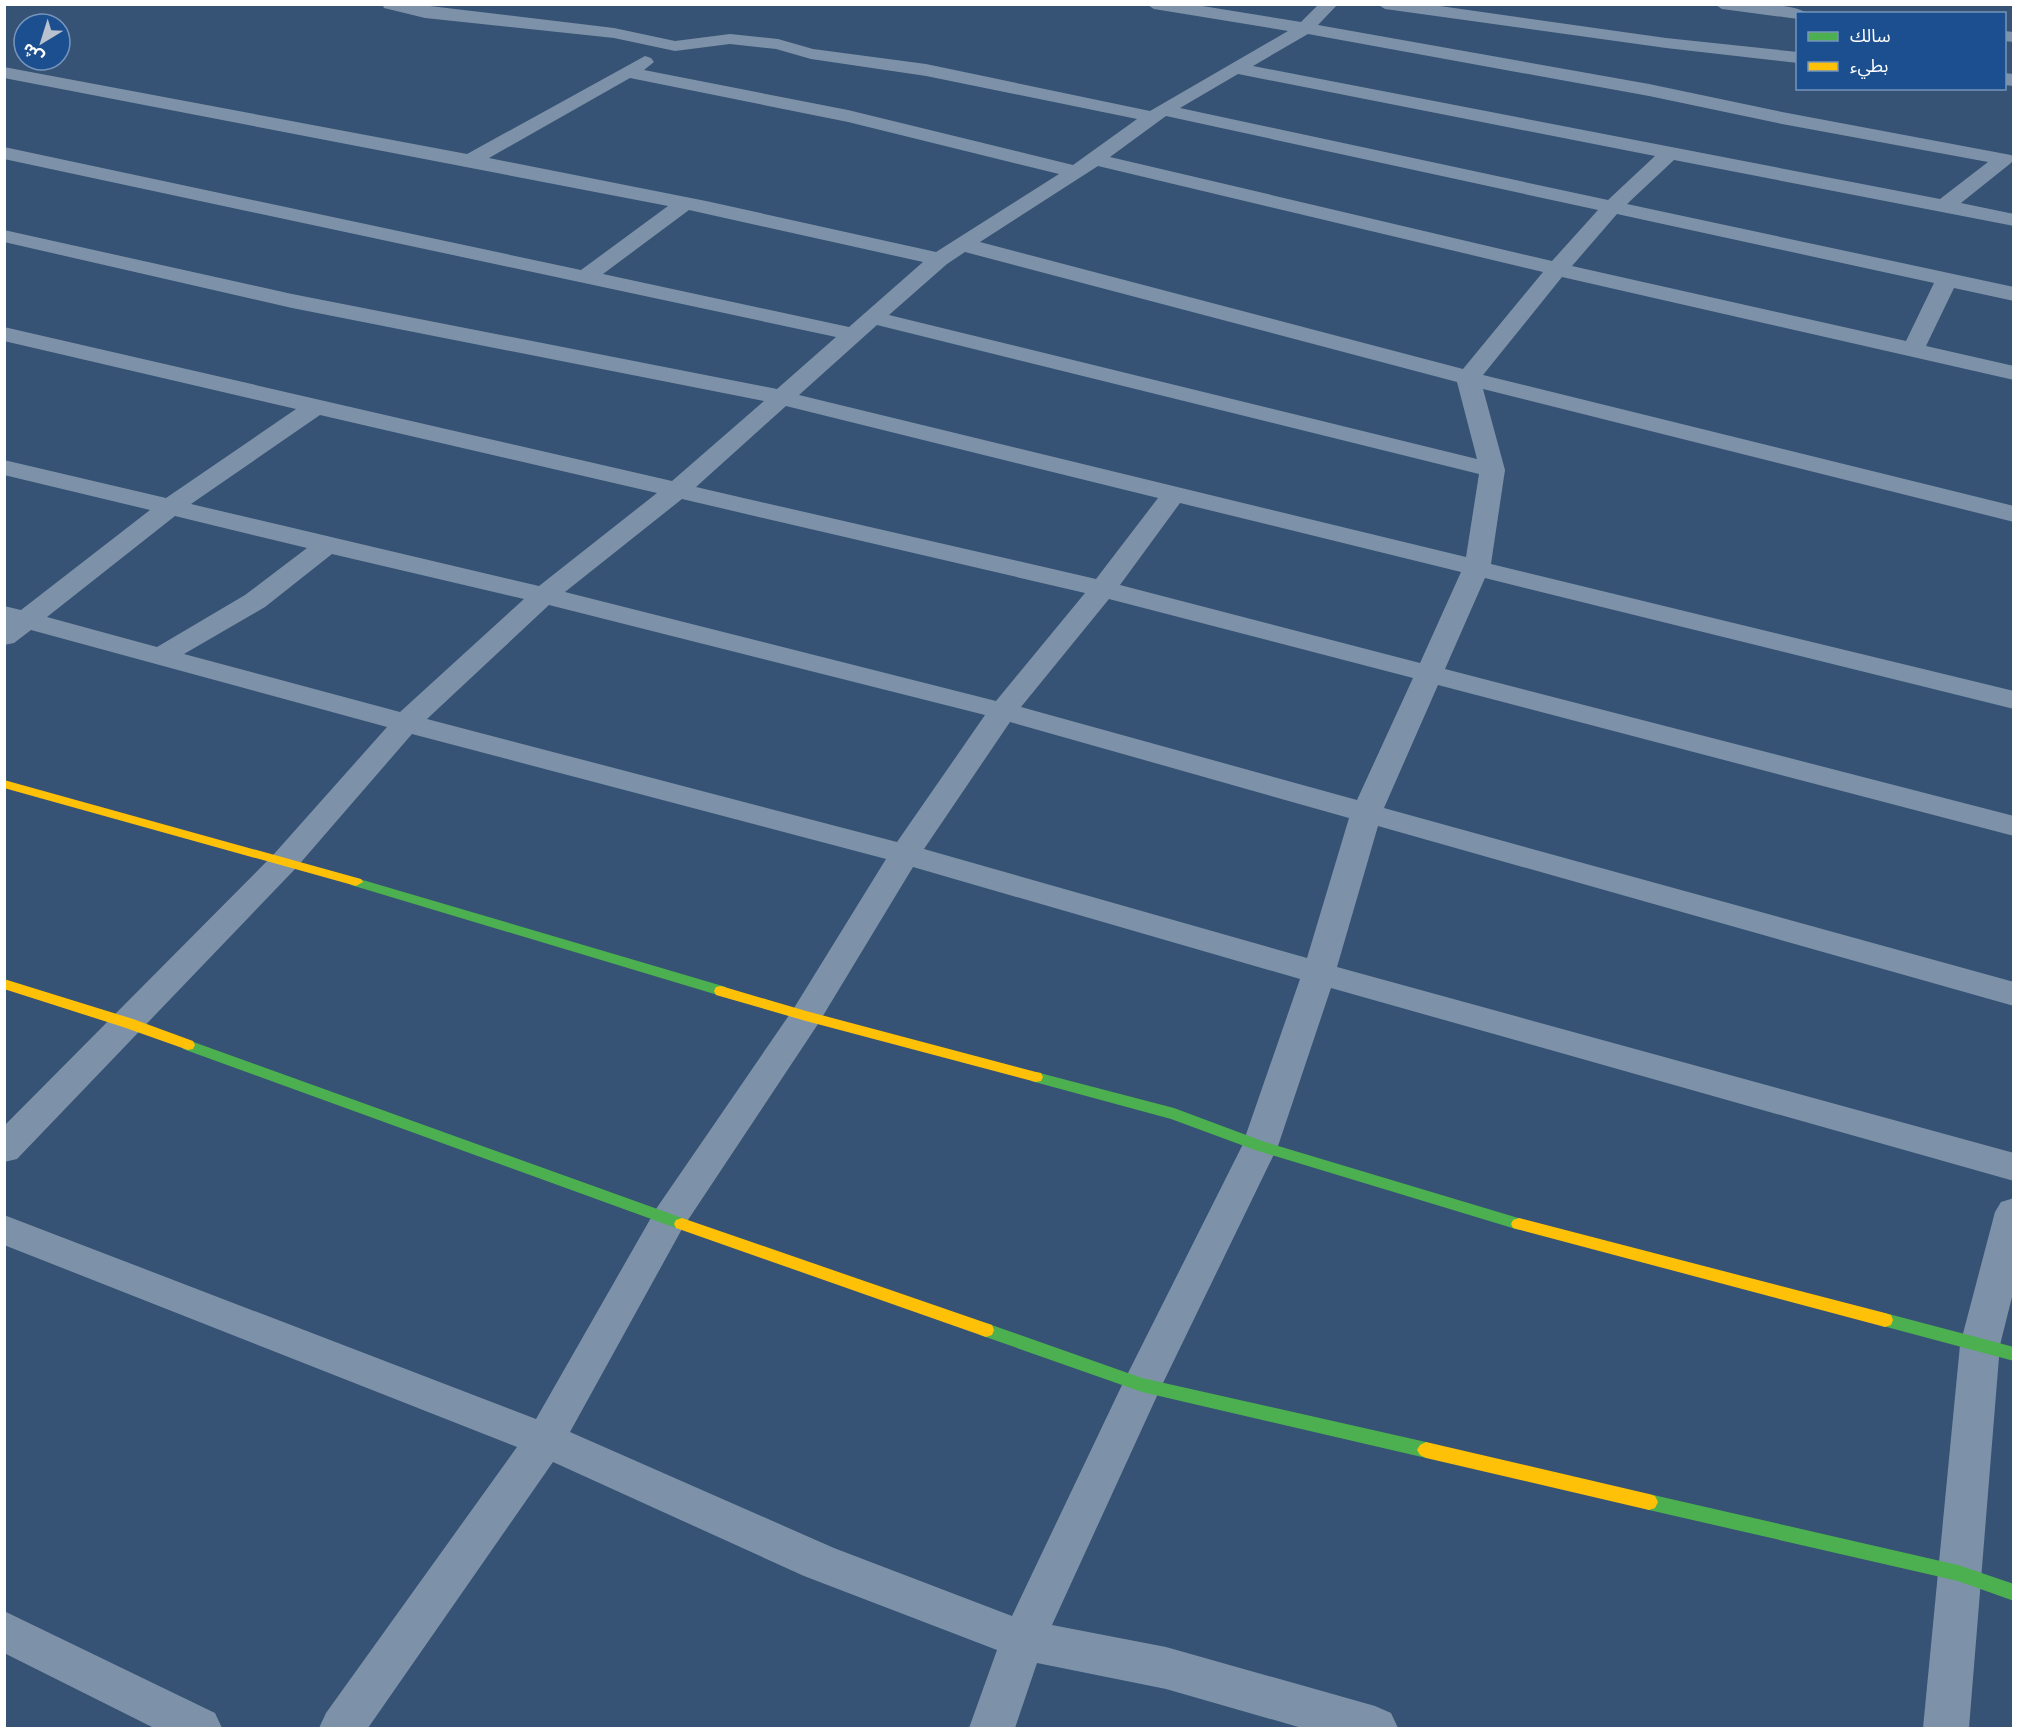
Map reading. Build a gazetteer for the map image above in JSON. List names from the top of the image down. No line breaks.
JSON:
{"legend":["سالك","بطيء"],"north":"bottom left"}
